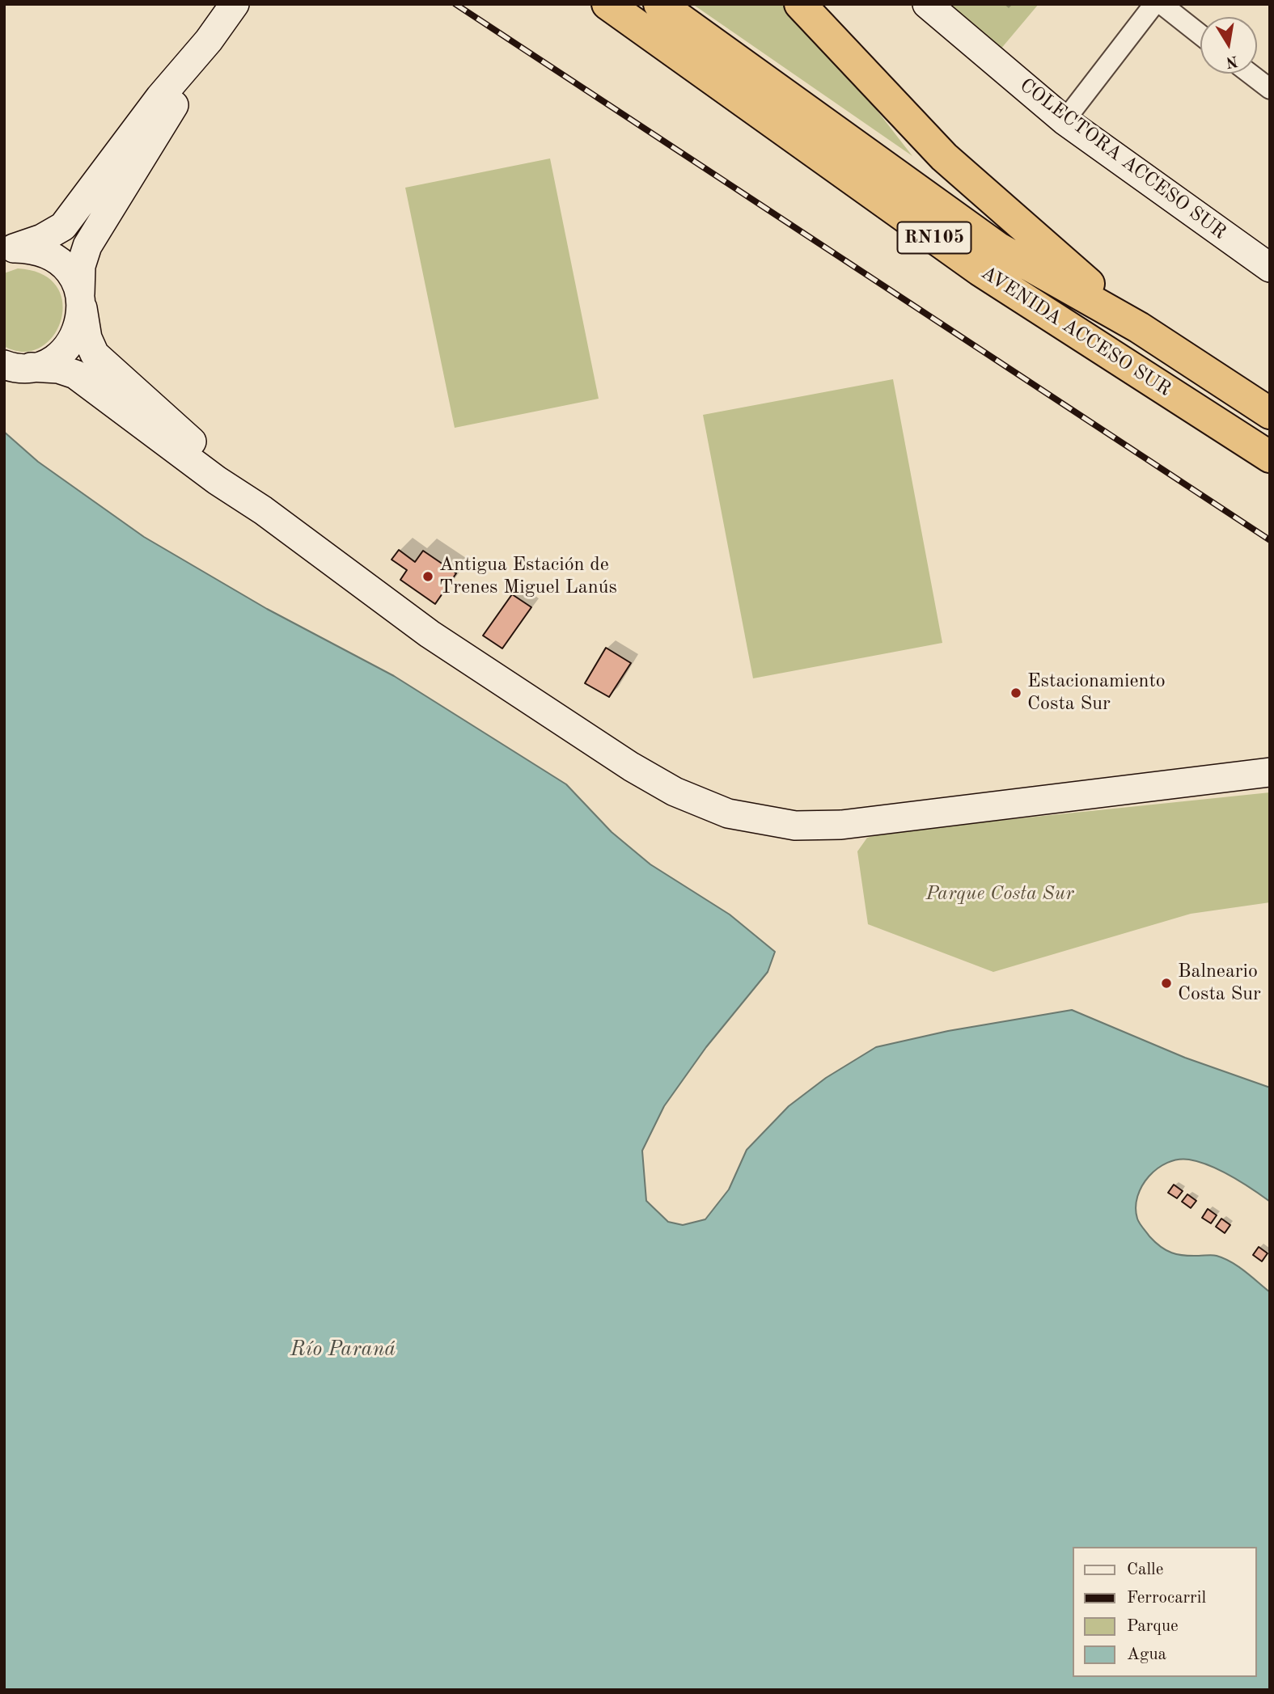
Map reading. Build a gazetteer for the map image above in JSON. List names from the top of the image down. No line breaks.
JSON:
{"streets":{"highway":["RN105","AVENIDA ACCESO SUR"],"main road":["COLECTORA ACCESO SUR"]},"water":["Río Paraná"],"parks":["Parque Costa Sur"],"places":["Antigua Estación de Trenes Miguel Lanús","Estacionamiento Costa Sur","Balneario Costa Sur"],"legend":["Calle","Ferrocarril","Parque","Agua"],"north":"bottom"}
